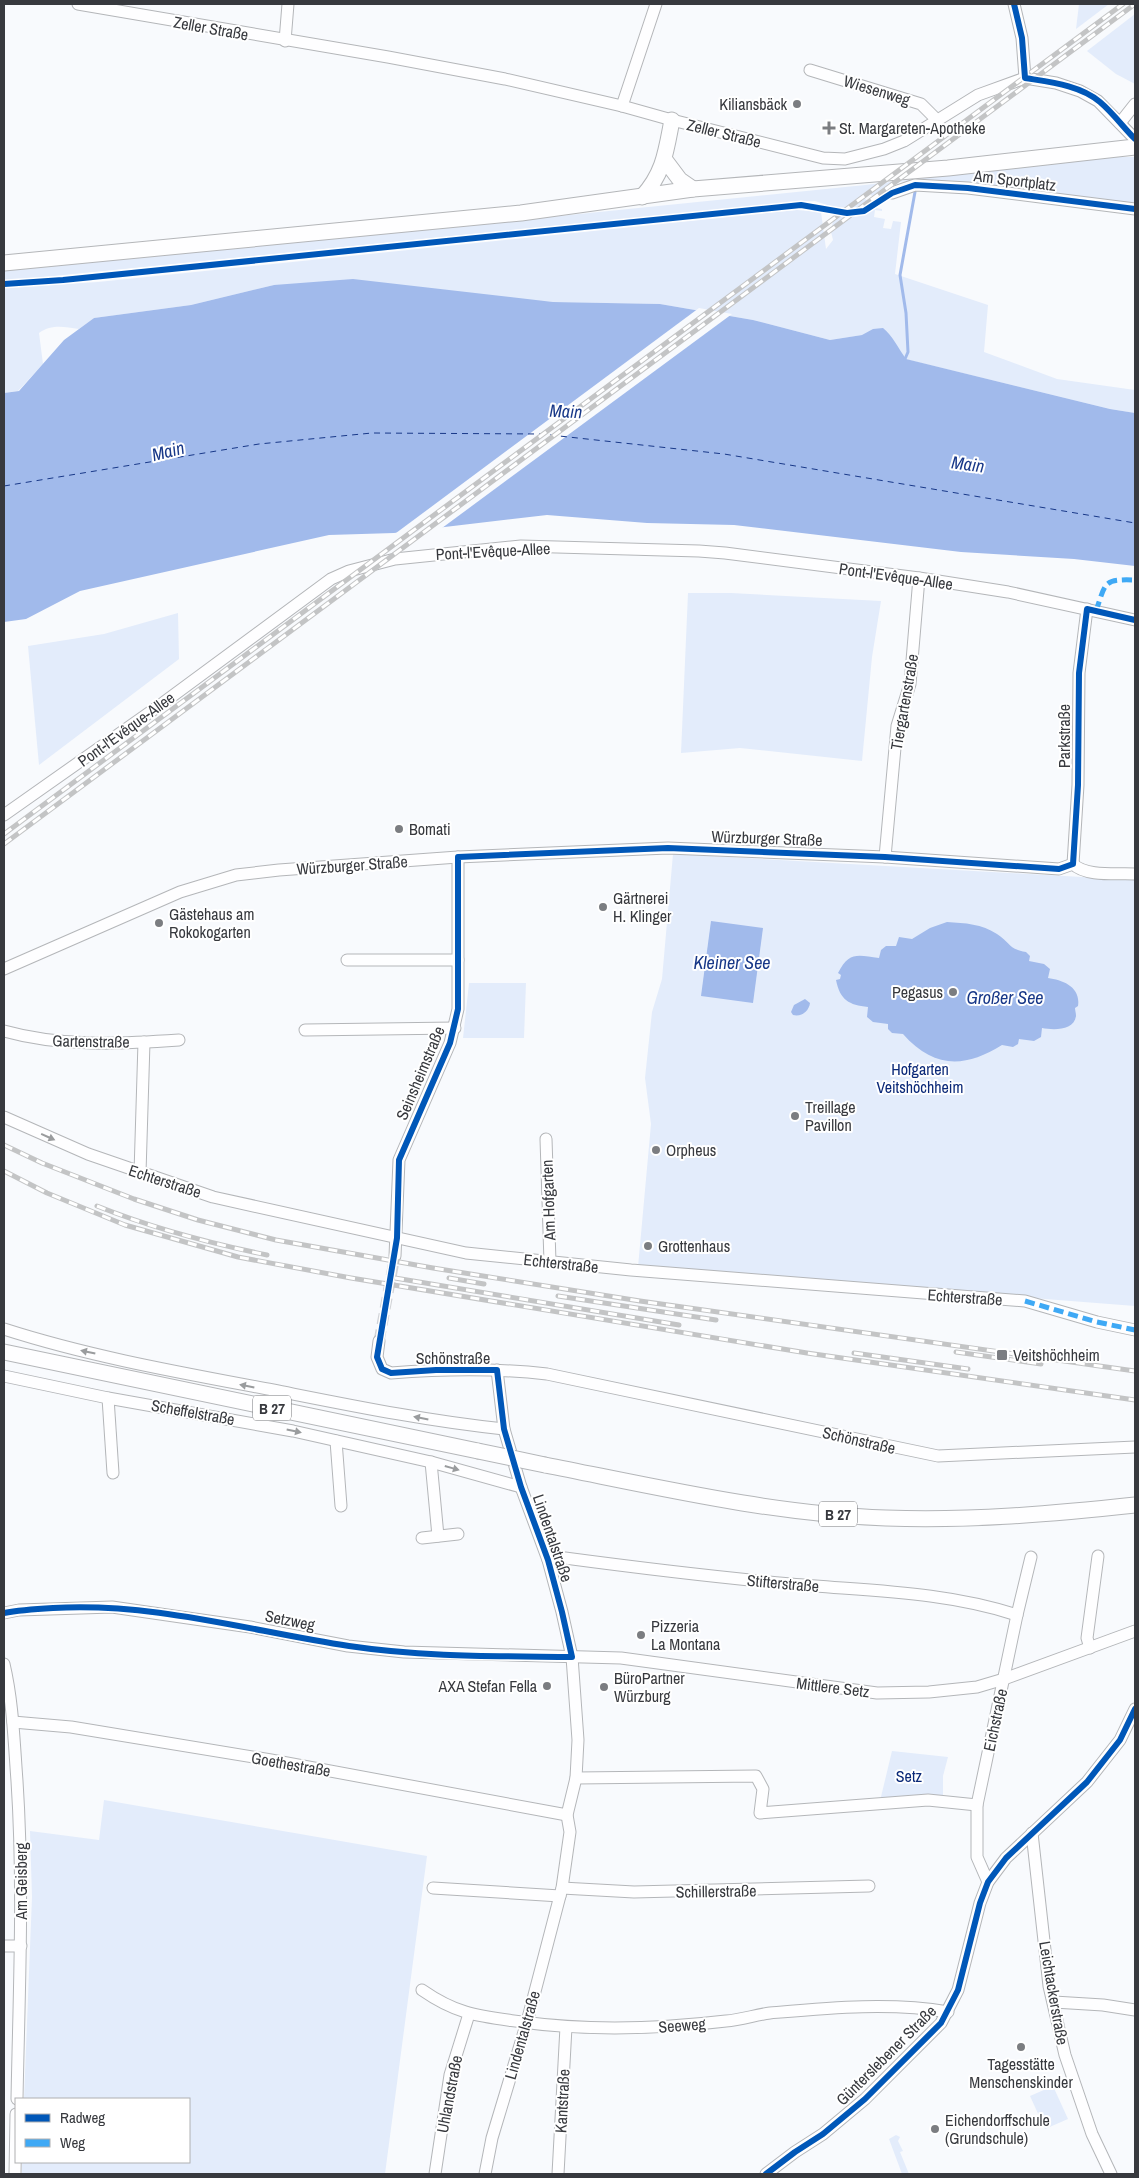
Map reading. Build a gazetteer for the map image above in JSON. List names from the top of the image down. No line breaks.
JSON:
{"streets":{"main road":["B 27"],"street":["Zeller Straße","Wiesenweg","Am Sportplatz","Pont-l'Evêque-Allee","Tiergartenstraße","Parkstraße","Würzburger Straße","Gartenstraße","Seinsheimstraße","Echterstraße","Am Hofgarten","Schönstraße","Scheffelstraße","Lindentalstraße","Stifterstraße","Setzweg","Mittlere Setz","Eichstraße","Goethestraße","Am Geisberg","Schillerstraße","Leichtackerstraße","Seeweg","Günterslebener Straße","Uhlandstraße","Kantstraße"]},"crossings":[["Zeller Straße","Wiesenweg"],["Pont-l'Evêque-Allee","Tiergartenstraße"],["Pont-l'Evêque-Allee","Parkstraße"],["Tiergartenstraße","Würzburger Straße"],["Parkstraße","Würzburger Straße"],["Würzburger Straße","Seinsheimstraße"],["Seinsheimstraße","Echterstraße"],["Echterstraße","Am Hofgarten"],["Schönstraße","Lindentalstraße"],["Scheffelstraße","Lindentalstraße"],["Lindentalstraße","Stifterstraße"],["Lindentalstraße","Setzweg"],["Lindentalstraße","Mittlere Setz"],["Lindentalstraße","Goethestraße"],["Lindentalstraße","Schillerstraße"],["Lindentalstraße","Seeweg"],["Stifterstraße","Eichstraße"],["Setzweg","Mittlere Setz"],["Mittlere Setz","Eichstraße"],["Eichstraße","Günterslebener Straße"],["Goethestraße","Am Geisberg"],["Leichtackerstraße","Günterslebener Straße"],["Seeweg","Günterslebener Straße"],["Seeweg","Uhlandstraße"],["Seeweg","Kantstraße"]],"water":["Main","Kleiner See","Großer See"],"parks":["Hofgarten Veitshöchheim","Setz"],"places":{"other":["Kiliansbäck","Bomati","Gärtnerei H. Klinger","Gästehaus am Rokokogarten","Pegasus","Treillage Pavillon","Orpheus","Grottenhaus","Pizzeria La Montana","AXA Stefan Fella","BüroPartner Würzburg","Tagesstätte Menschenskinder","Eichendorffschule (Grundschule)"],"health":["St. Margareten-Apotheke"],"transit":["Veitshöchheim"]},"legend":["Radweg","Weg"]}
